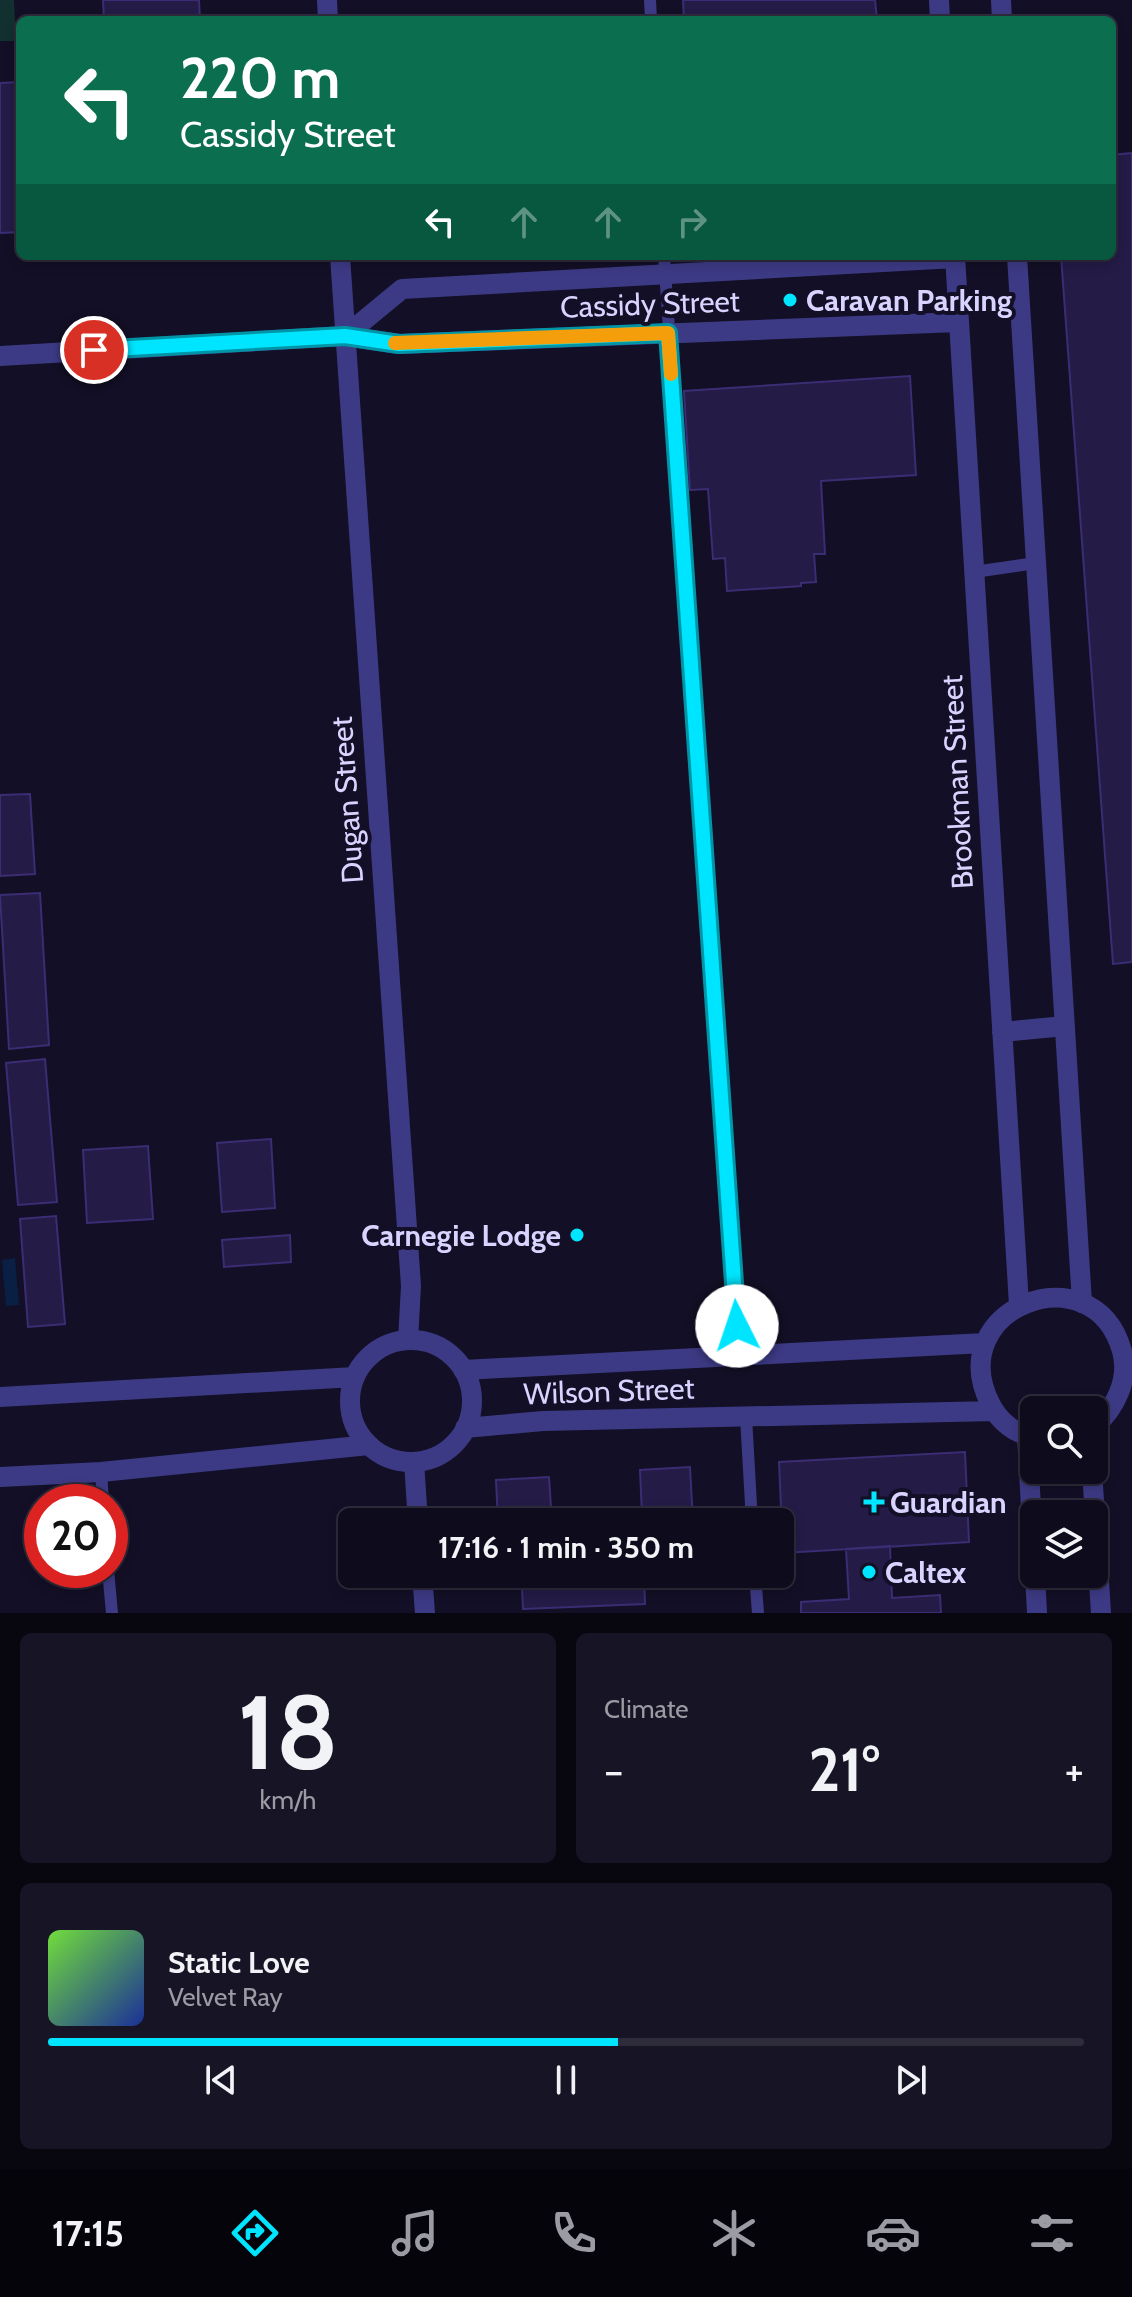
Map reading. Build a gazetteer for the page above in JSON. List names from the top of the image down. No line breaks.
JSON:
{"streets":{"street":["Cassidy Street","Brookman Street","Dugan Street","Wilson Street"]},"crossings":[["Cassidy Street","Brookman Street"],["Cassidy Street","Dugan Street"],["Dugan Street","Wilson Street"]],"places":{"other":["Caravan Parking","Carnegie Lodge","Caltex"],"health":["Guardian"]},"page":{"turn":["220 m","Cassidy Street"],"limit":"20","trip":"17:16 · 1 min · 350 m","tile":[["18","km/h"],"Climate"],"heat":["−","21°","+"],"song":["Static Love","Velvet Ray"],"tabs":"17:15"}}
